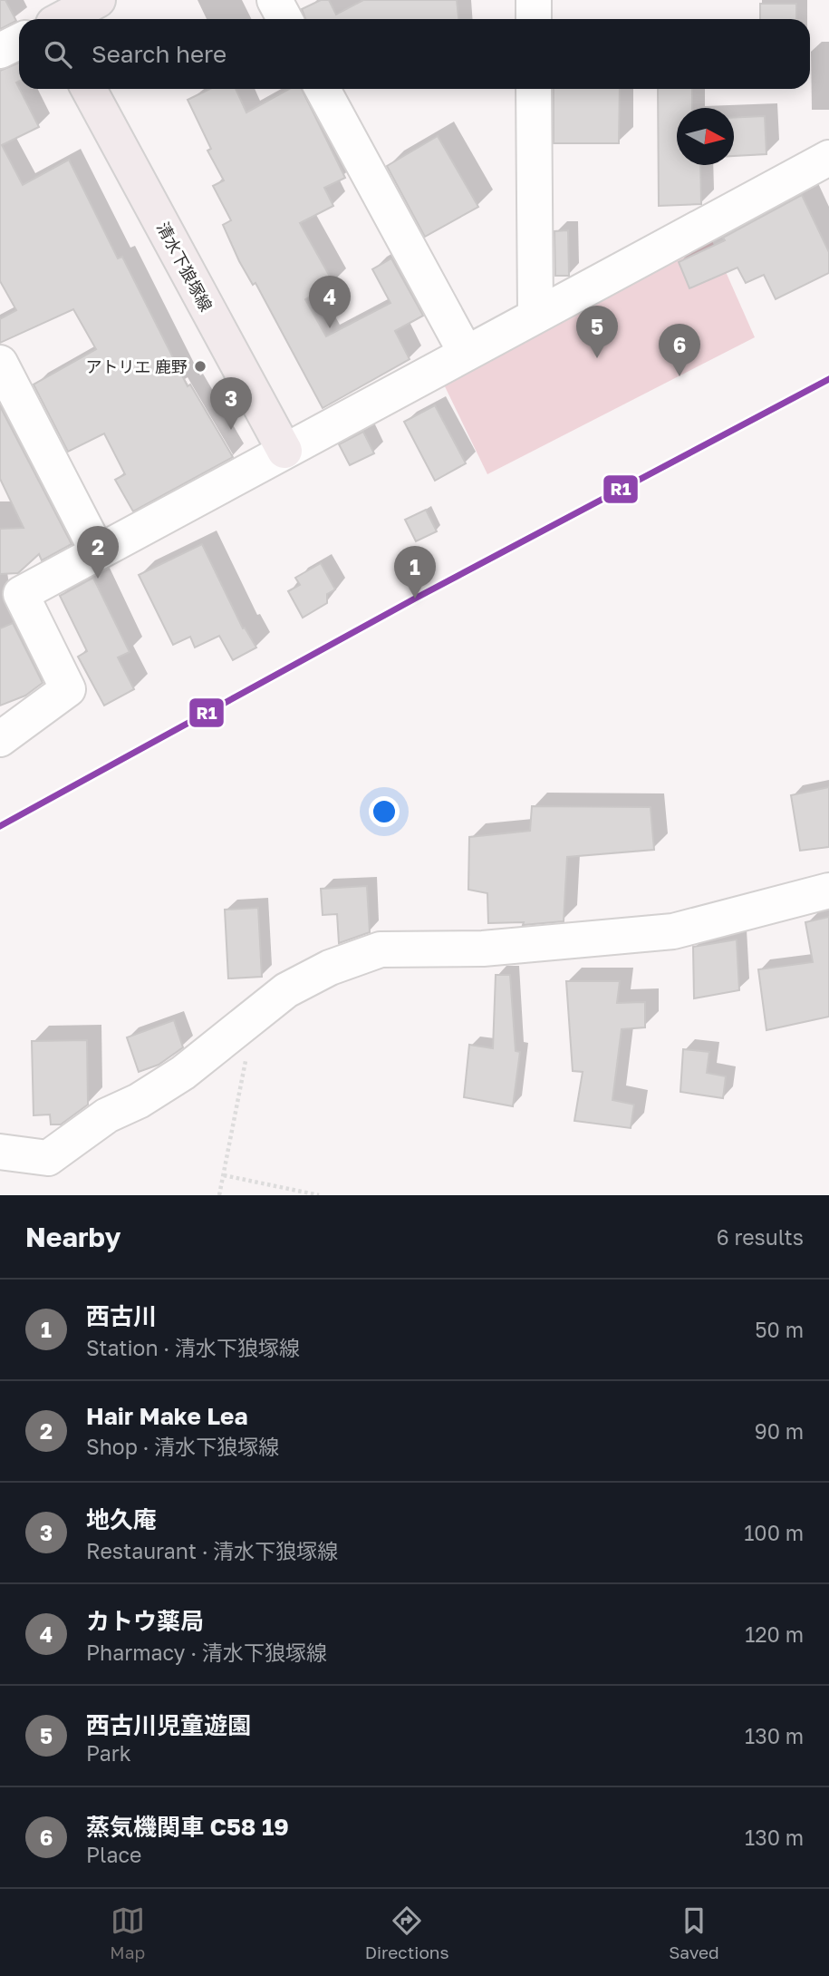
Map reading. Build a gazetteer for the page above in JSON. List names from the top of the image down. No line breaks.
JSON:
{"streets":{"main road":["清水下狼塚線"]},"places":["アトリエ 鹿野"],"lines":["transit line R1"],"north":"right","page":{"search":"Search here","pins":["4","5","6","3","2","1"],"heading":["Nearby","6 results"],"list":[{"mark":"1","name":"西古川","note":"Station · 清水下狼塚線","value":"50 m"},{"mark":"2","name":"Hair Make Lea","note":"Shop · 清水下狼塚線","value":"90 m"},{"mark":"3","name":"地久庵","note":"Restaurant · 清水下狼塚線","value":"100 m"},{"mark":"4","name":"カトウ薬局","note":"Pharmacy · 清水下狼塚線","value":"120 m"},{"mark":"5","name":"西古川児童遊園","note":"Park","value":"130 m"},{"mark":"6","name":"蒸気機関車 C58 19","note":"Place","value":"130 m"}],"nav":["Map","Directions","Saved"]}}
